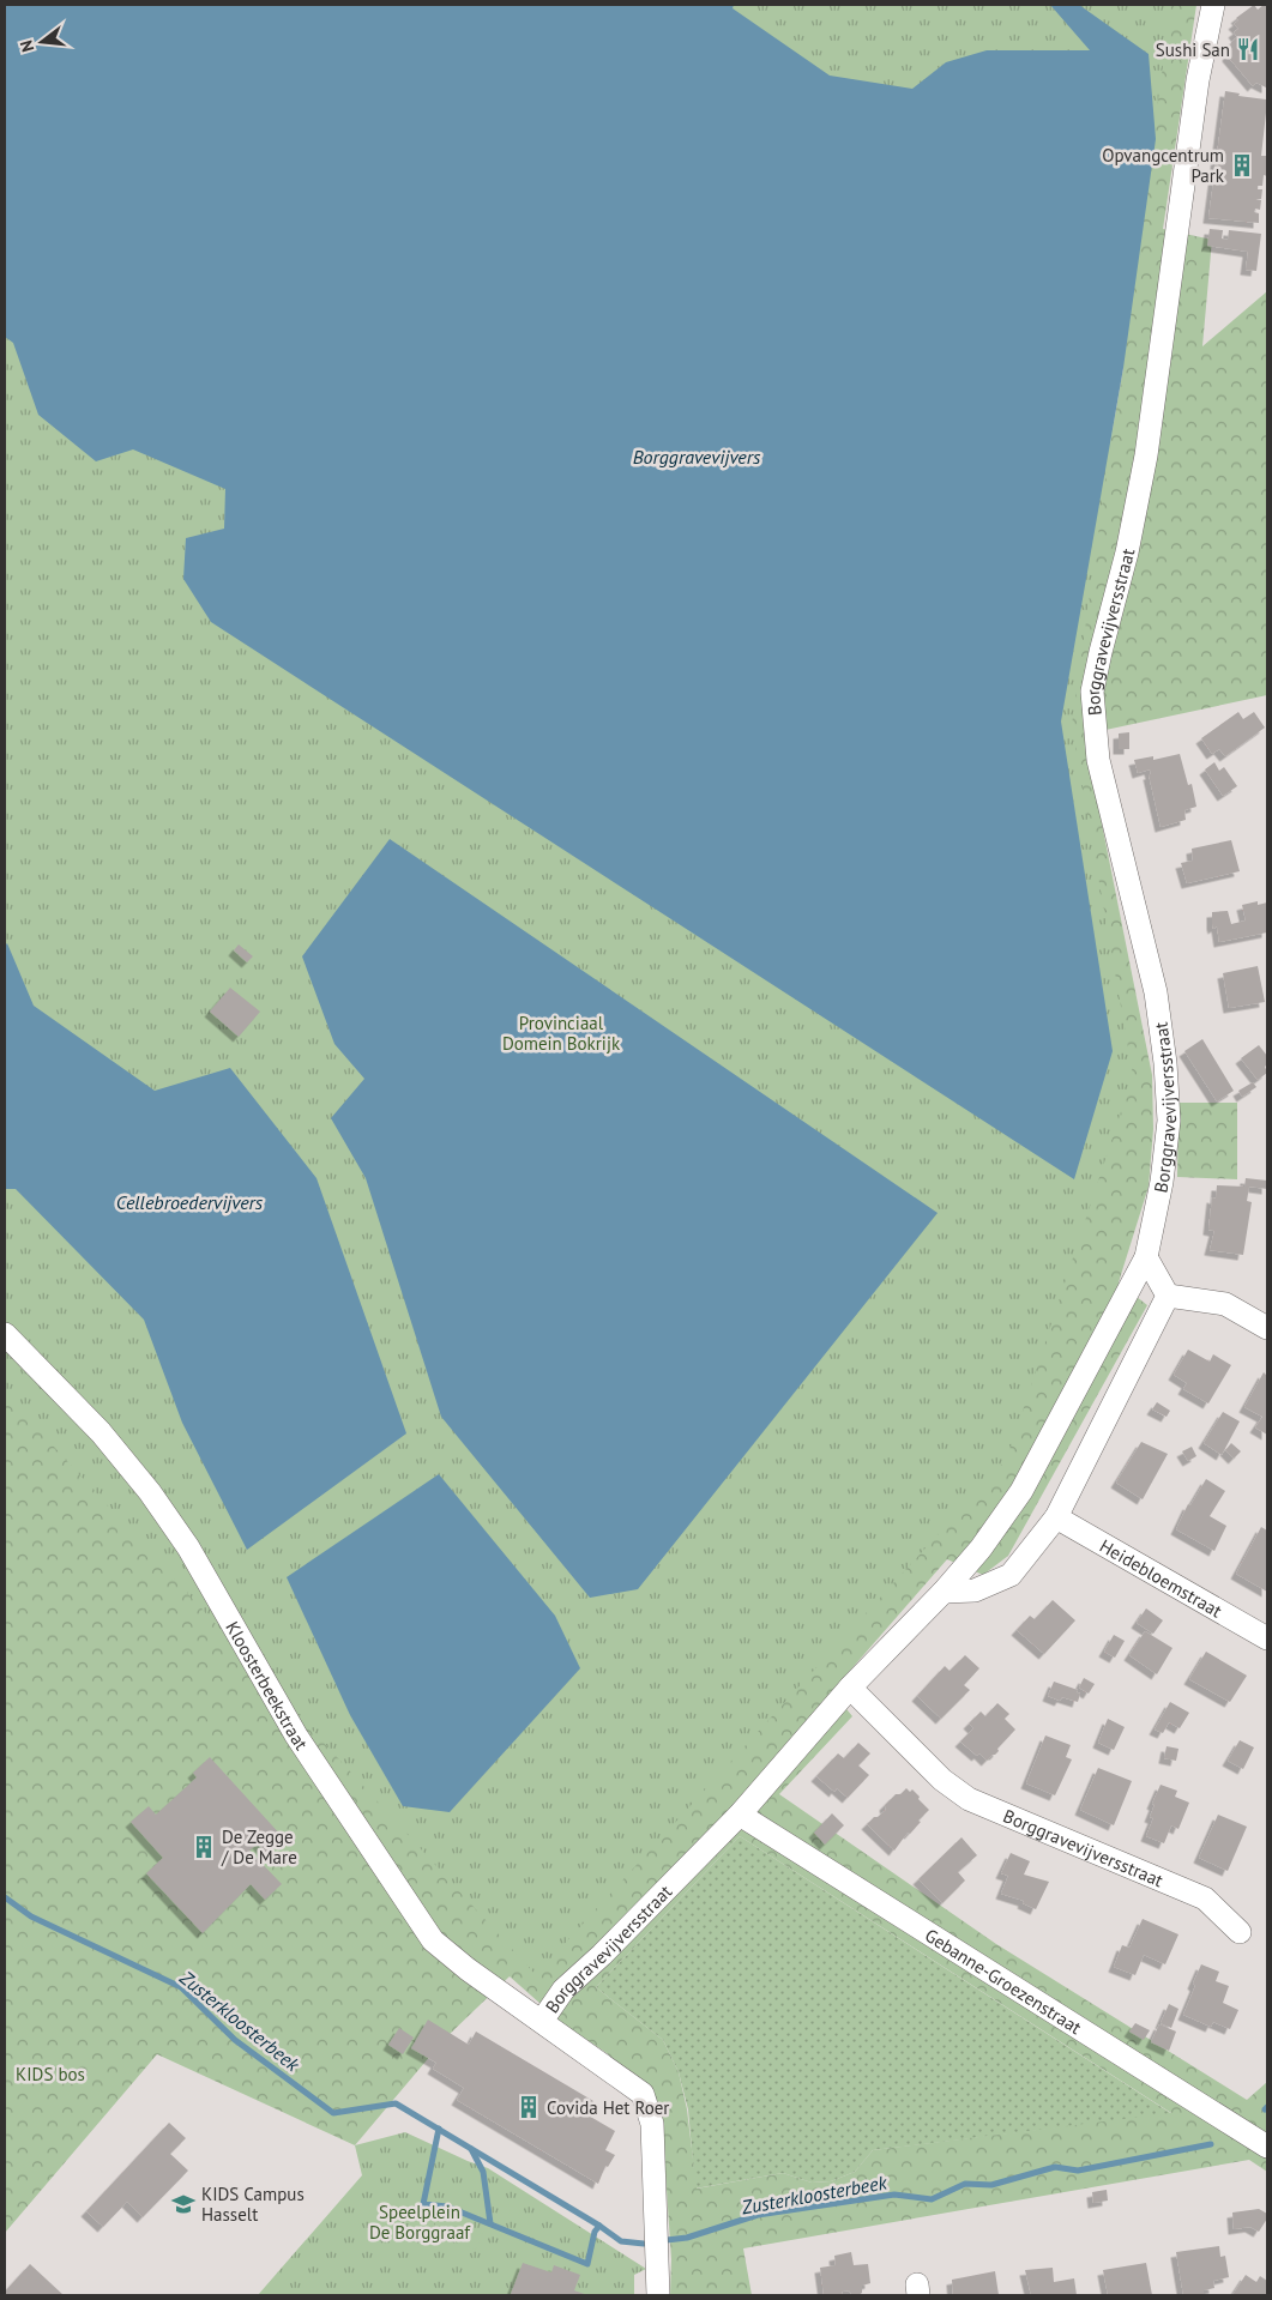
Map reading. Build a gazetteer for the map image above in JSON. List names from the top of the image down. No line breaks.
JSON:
{"streets":{"street":["Borggravevijversstraat","Heidebloemstraat","Kloosterbeekstraat","Gebanne-Groezenstraat"]},"crossings":[["Borggravevijversstraat","Kloosterbeekstraat"],["Borggravevijversstraat","Gebanne-Groezenstraat"]],"water":["Borggravevijvers","Cellebroedervijvers","Zusterkloosterbeek"],"parks":["Provinciaal Domein Bokrijk","KIDS bos","Speelplein De Borggraaf"],"places":{"restaurant":["Sushi San"],"building":["Opvangcentrum Park","De Zegge / De Mare","Covida Het Roer"],"school or university":["KIDS Campus Hasselt"]},"north":"left"}
